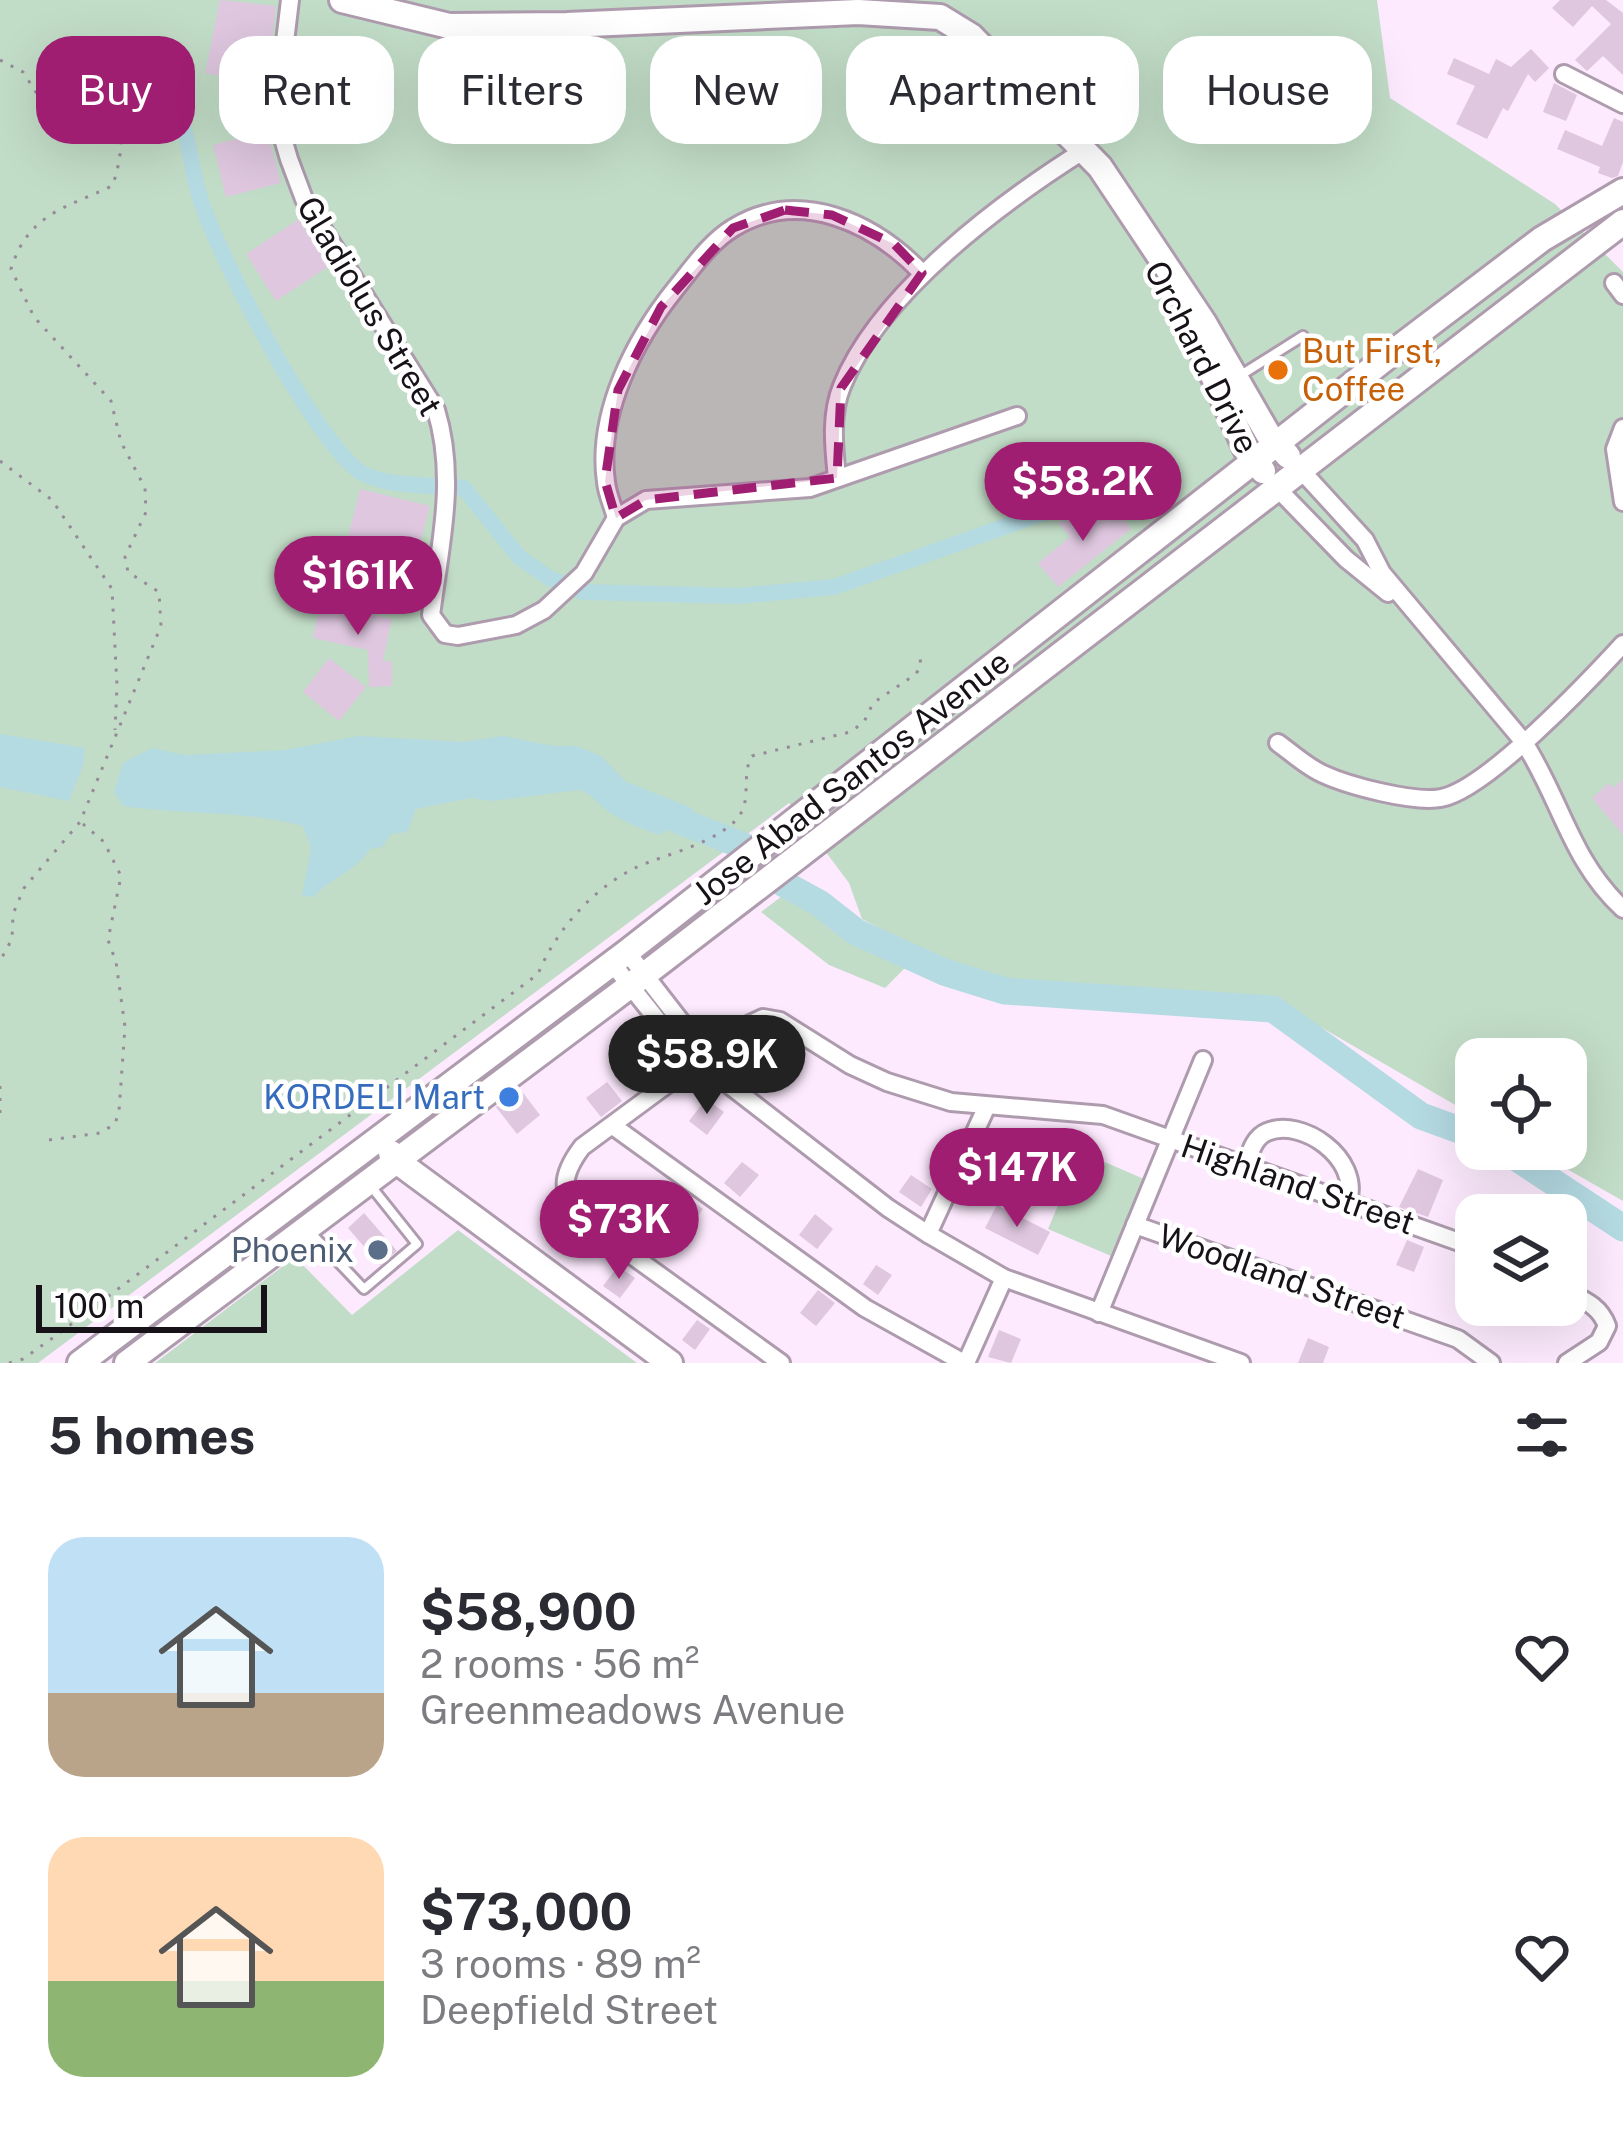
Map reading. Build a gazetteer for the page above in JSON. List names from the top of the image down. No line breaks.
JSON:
{"streets":{"main road":["Orchard Drive","Jose Abad Santos Avenue"],"street":["Gladiolus Street","Highland Street","Woodland Street"]},"crossings":[["Orchard Drive","Jose Abad Santos Avenue"]],"places":["But First, Coffee","KORDELI Mart","Phoenix"],"scale_bar":"100 m","page":{"chip":["Buy","Rent","Filters","New","Apartment","House"],"price":["$58.2K","$161K","$58.9K","$147K","$73K"],"scale":"100 m","heading":"5 homes","list":[{"name":"$58,900","note":"2 rooms · 56 m² · Greenmeadows Avenue"},{"name":"$73,000","note":"3 rooms · 89 m² · Deepfield Street"}]}}
